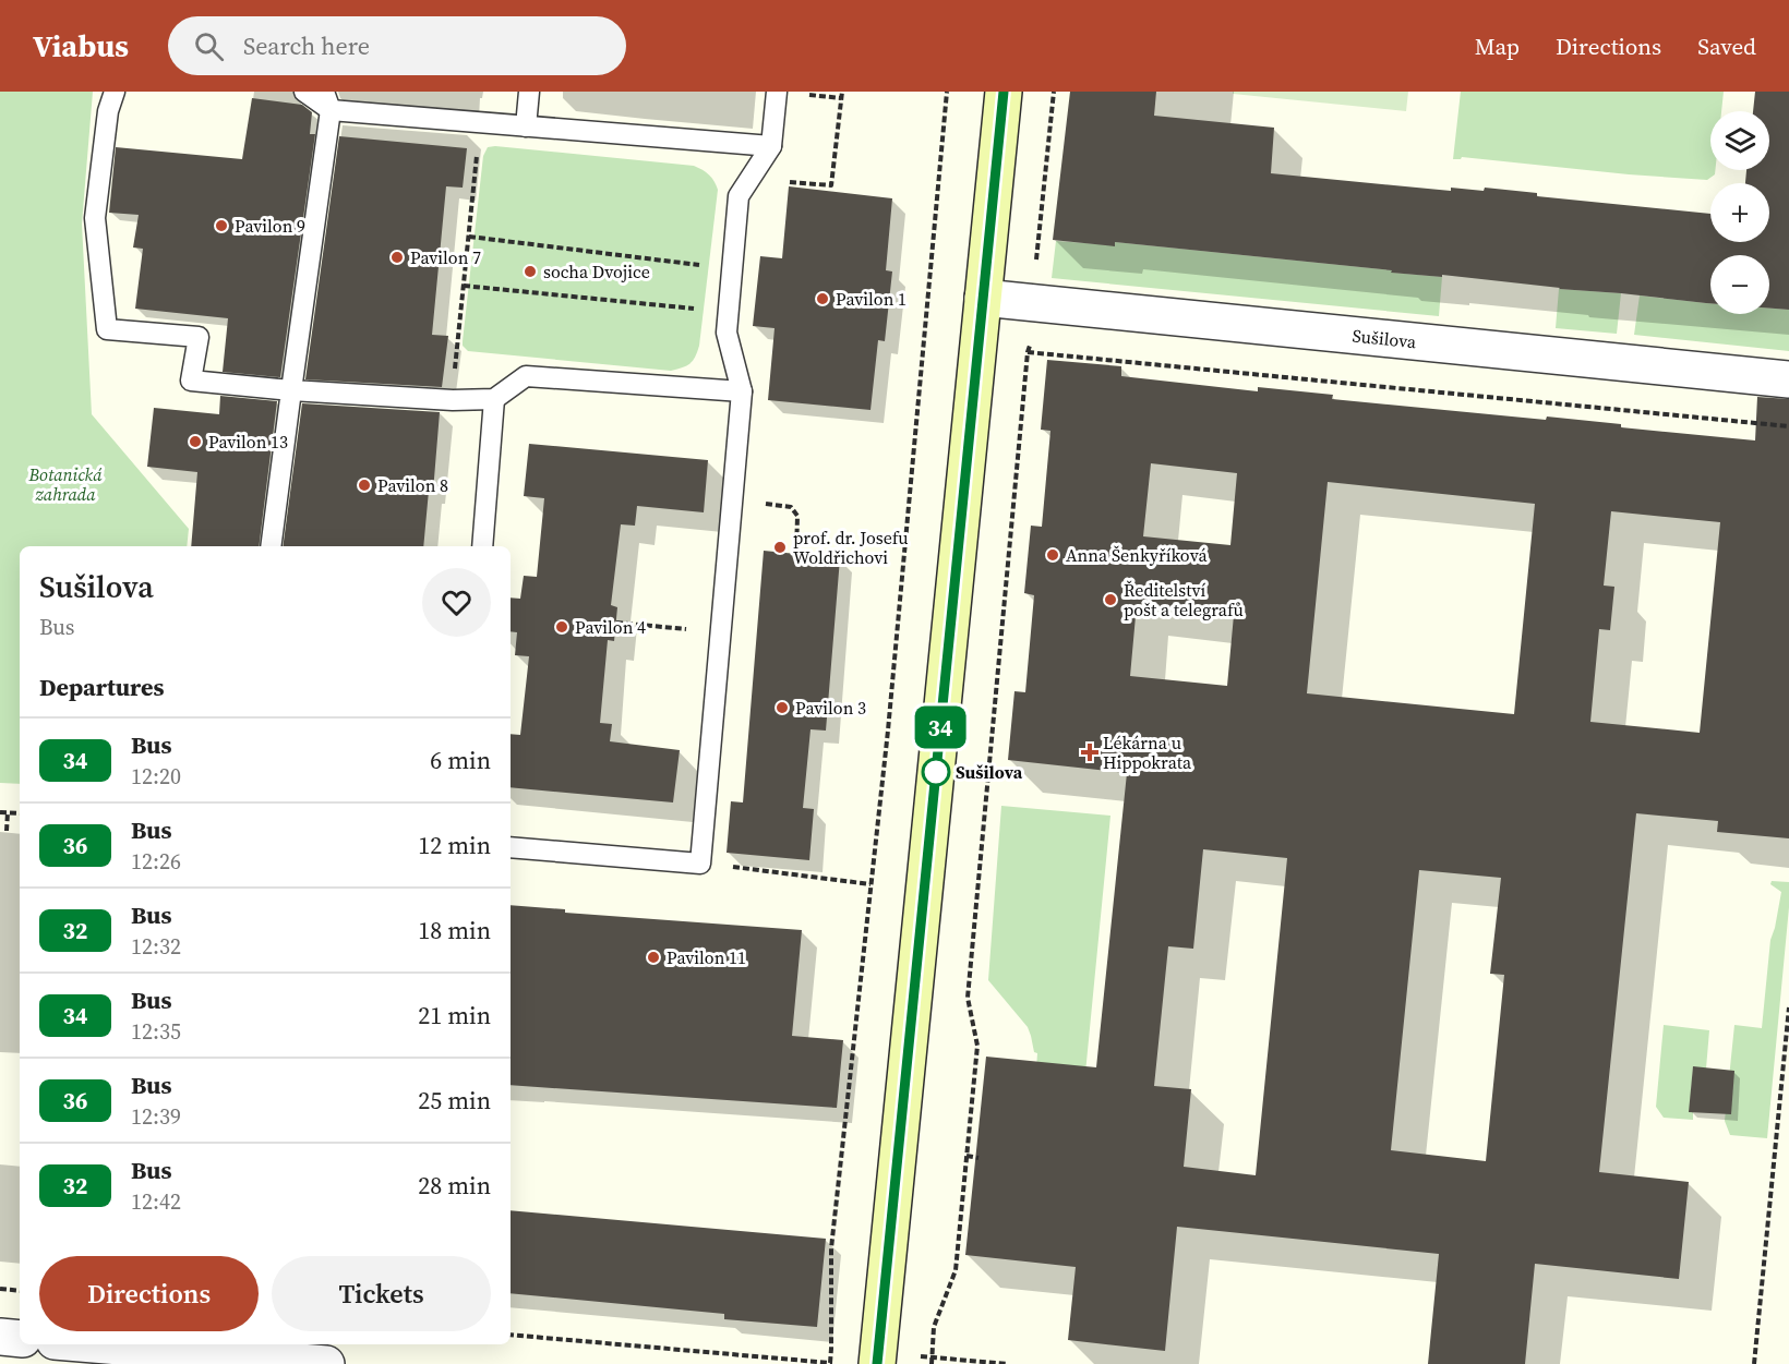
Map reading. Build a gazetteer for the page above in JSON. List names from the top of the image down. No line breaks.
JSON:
{"streets":{"street":["Sušilova"]},"parks":["Botanická zahrada"],"places":{"other":["Pavilon 9","Pavilon 7","socha Dvojice","Pavilon 1","Pavilon 13","Pavilon 8","prof. dr. Josefu Woldřichovi","Anna Šenkyříková","Ředitelství pošt a telegrafů","Pavilon 4","Pavilon 3","Sušilova","Pavilon 11"],"health":["Lékárna u Hippokrata"]},"lines":["bus line 34"],"page":{"header":"Viabus","search":"Search here","nav":["Map","Directions","Saved"],"on_map":"34","map_buttons":["+","−"],"heading":[["Sušilova","Bus"],"Departures"],"list":[{"mark":"34","name":"Bus","note":"12:20","value":"6 min"},{"mark":"36","name":"Bus","note":"12:26","value":"12 min"},{"mark":"32","name":"Bus","note":"12:32","value":"18 min"},{"mark":"34","name":"Bus","note":"12:35","value":"21 min"},{"mark":"36","name":"Bus","note":"12:39","value":"25 min"},{"mark":"32","name":"Bus","note":"12:42","value":"28 min"}],"buttons":["Directions","Tickets"]}}
